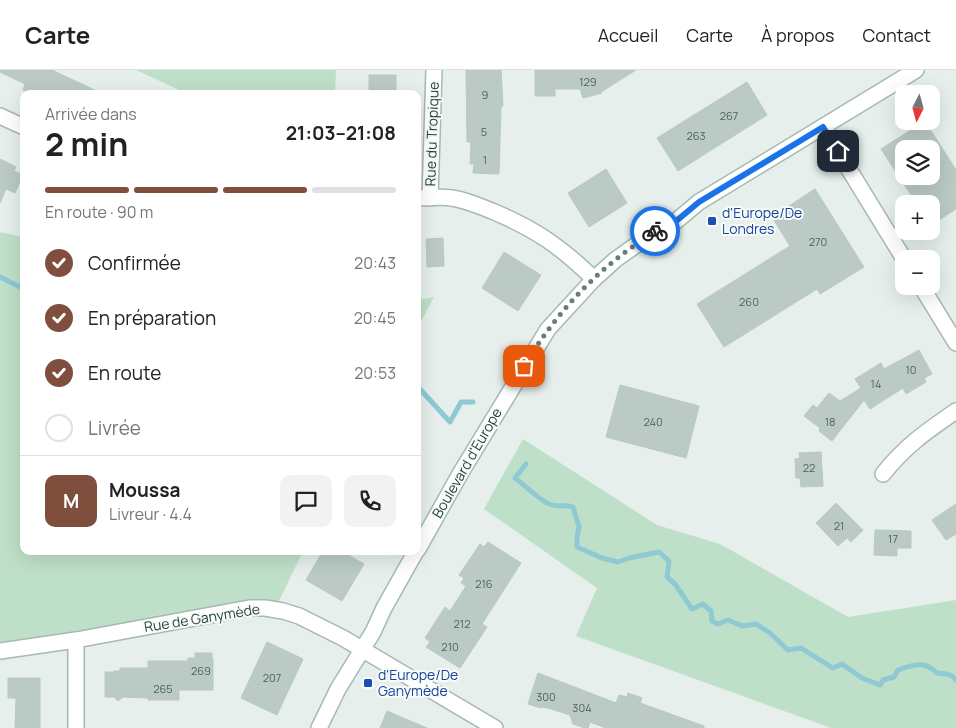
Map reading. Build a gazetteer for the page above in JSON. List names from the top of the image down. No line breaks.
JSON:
{"streets":{"street":["Rue du Tropique","Boulevard d'Europe","Rue de Ganymède"]},"crossings":[["Boulevard d'Europe","Rue de Ganymède"]],"places":{"transit":["d'Europe/De Londres","d'Europe/De Ganymède"]},"house_numbers":["129","9","267","5","263","1","270","260","10","14","240","18","22","21","17","216","212","210","269","207","265","300","304"],"north":"bottom","page":{"header":"Carte","nav":["Accueil","Carte","À propos","Contact"],"map_buttons":["+","−"],"heading":["2 min","Arrivée dans","21:03–21:08"],"panel":["Moussa","Livreur · 4.4"],"bar":"En route · 90 m","list":[["Confirmée","20:43"],["En préparation","20:45"],["En route","20:53"],"Livrée"],"round":"M"}}
